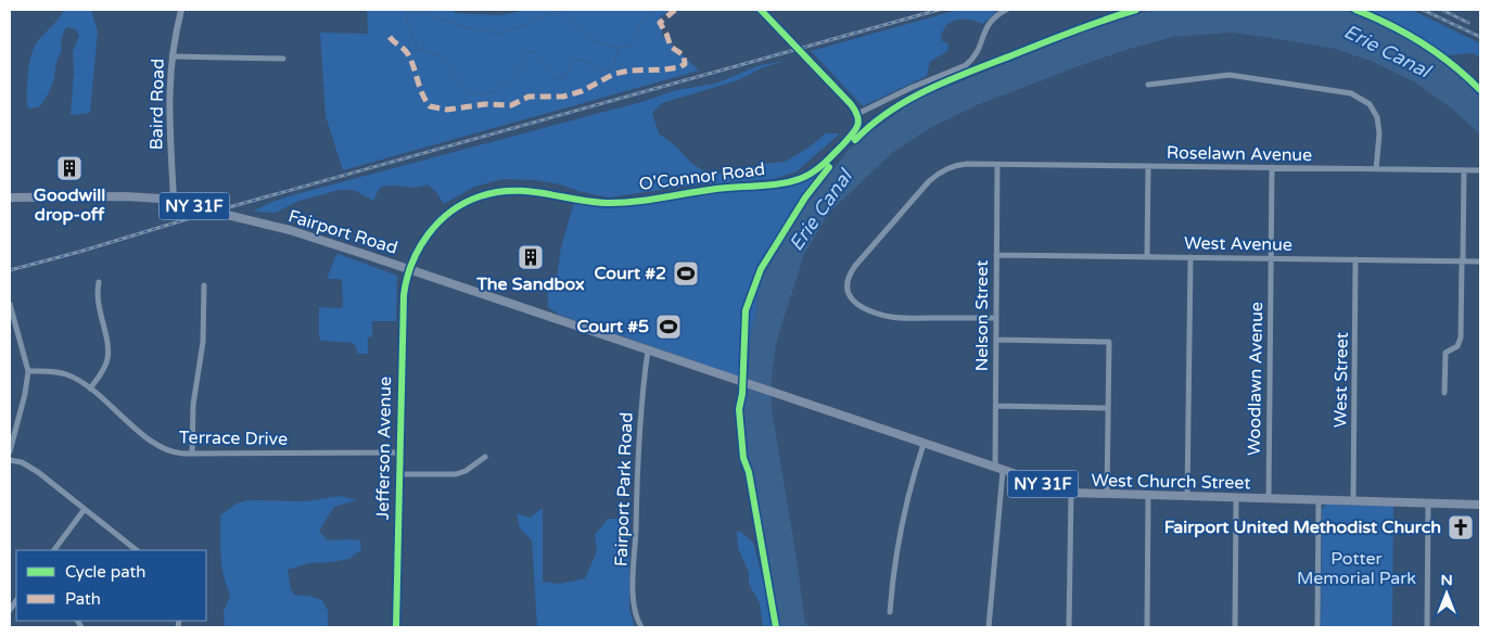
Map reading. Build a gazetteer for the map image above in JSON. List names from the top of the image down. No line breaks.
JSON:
{"streets":{"main road":["NY 31F","Fairport Road","West Church Street"],"street":["Baird Road","Roselawn Avenue","O'Connor Road","West Avenue","Nelson Street","Woodlawn Avenue","West Street","Terrace Drive","Jefferson Avenue","Fairport Park Road"]},"crossings":[["Baird Road","Fairport Road"],["Roselawn Avenue","Nelson Street"],["Roselawn Avenue","Woodlawn Avenue"],["O'Connor Road","Fairport Road"],["O'Connor Road","Jefferson Avenue"],["Fairport Road","Jefferson Avenue"],["Fairport Road","West Church Street"],["Fairport Road","Fairport Park Road"],["West Avenue","Nelson Street"],["West Avenue","Woodlawn Avenue"],["West Avenue","West Street"],["Nelson Street","West Church Street"],["Woodlawn Avenue","West Church Street"],["West Street","West Church Street"],["Terrace Drive","Jefferson Avenue"]],"water":["Erie Canal"],"parks":["Potter Memorial Park"],"places":{"building":["Goodwill drop-off","The Sandbox"],"sports":["Court #2","Court #5"],"church":["Fairport United Methodist Church"]},"legend":["Cycle path","Path"],"north":"top"}
